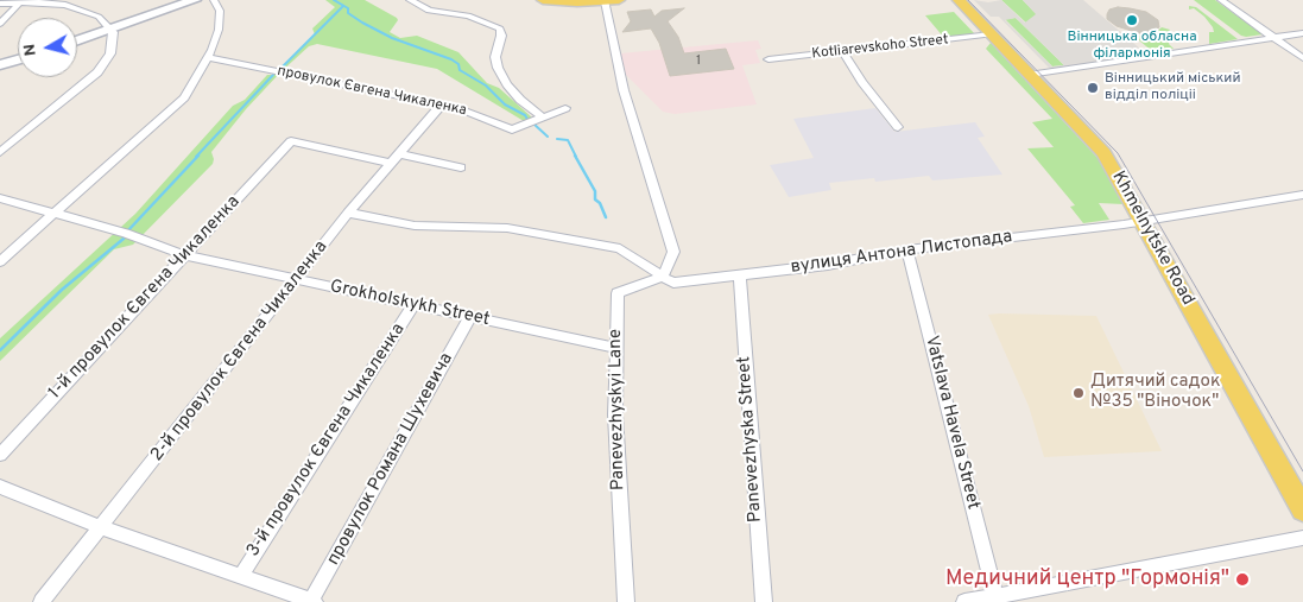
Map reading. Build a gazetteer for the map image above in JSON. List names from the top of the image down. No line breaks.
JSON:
{"streets":{"main road":["Khmelnytske Road"],"street":["Kotliarevskoho Street","провулок Євгена Чикаленка","вулиця Антона Листопада","1-й провулок Євгена Чикаленка","Grokholskykh Street","2-й провулок Євгена Чикаленка","Panevezhyskyi Lane","Vatslava Havela Street","Panevezhyska Street","3-й провулок Євгена Чикаленка","провулок Романа Шухевича"]},"crossings":[["Kotliarevskoho Street","Khmelnytske Road"],["провулок Євгена Чикаленка","2-й провулок Євгена Чикаленка"],["Khmelnytske Road","вулиця Антона Листопада"],["вулиця Антона Листопада","Panevezhyskyi Lane"],["вулиця Антона Листопада","Vatslava Havela Street"],["вулиця Антона Листопада","Panevezhyska Street"],["1-й провулок Євгена Чикаленка","Grokholskykh Street"],["1-й провулок Євгена Чикаленка","2-й провулок Євгена Чикаленка"],["Grokholskykh Street","2-й провулок Євгена Чикаленка"],["Grokholskykh Street","Panevezhyskyi Lane"],["Grokholskykh Street","3-й провулок Євгена Чикаленка"],["Grokholskykh Street","провулок Романа Шухевича"]],"places":["Вінницька обласна філармонія","Вінницький міський відділ поліціі","Дитячий садок №35 \"Віночок\"","Медичний центр \"Гормонія\""],"house_numbers":["1"],"north":"left"}
